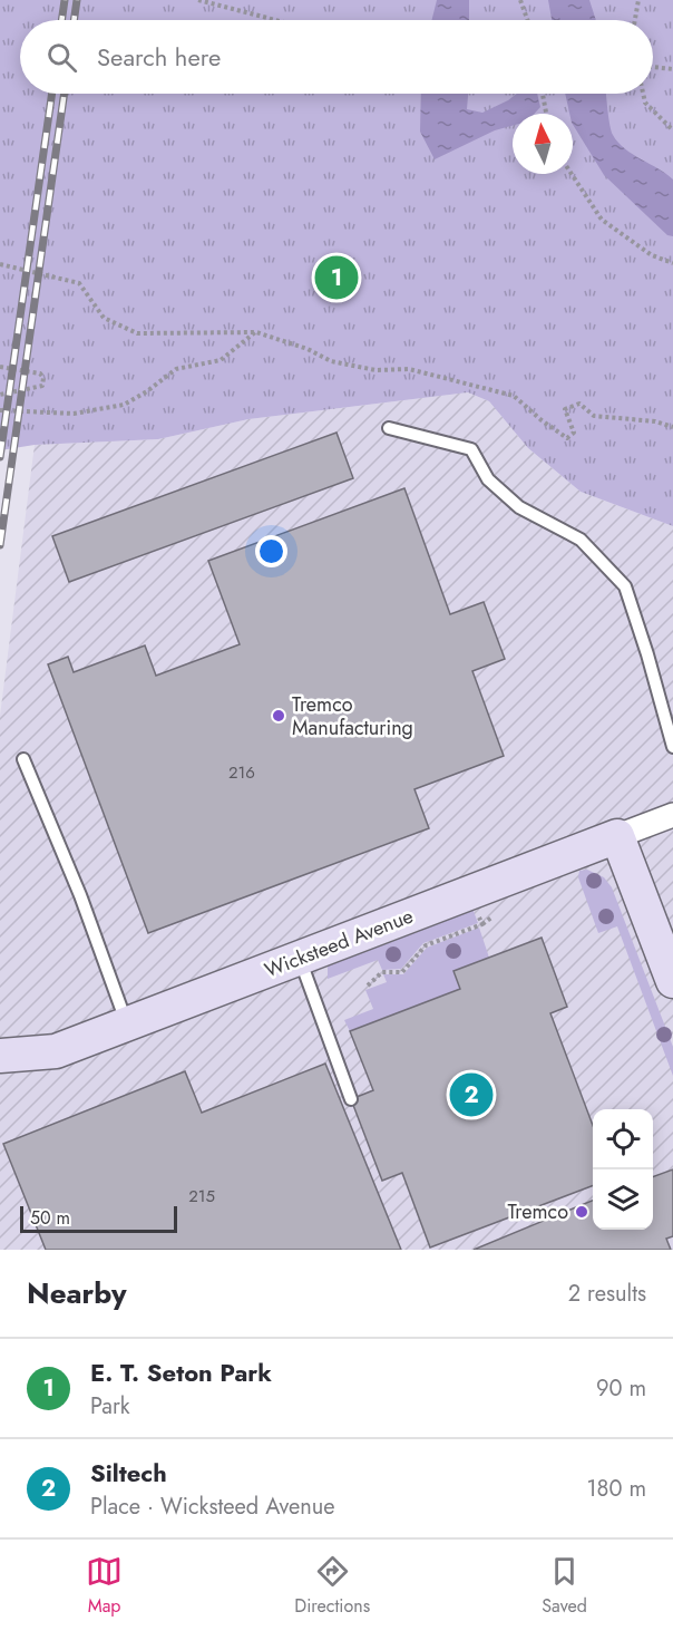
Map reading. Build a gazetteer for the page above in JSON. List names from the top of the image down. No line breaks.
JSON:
{"streets":{"street":["Wicksteed Avenue"]},"places":["Tremco Manufacturing","Tremco"],"house_numbers":["216","215"],"scale_bar":"50 m","north":"top","page":{"search":"Search here","pins":["1","2"],"scale":"50 m","heading":["Nearby","2 results"],"list":[{"mark":"1","name":"E. T. Seton Park","note":"Park","value":"90 m"},{"mark":"2","name":"Siltech","note":"Place · Wicksteed Avenue","value":"180 m"}],"nav":["Map","Directions","Saved"]}}
